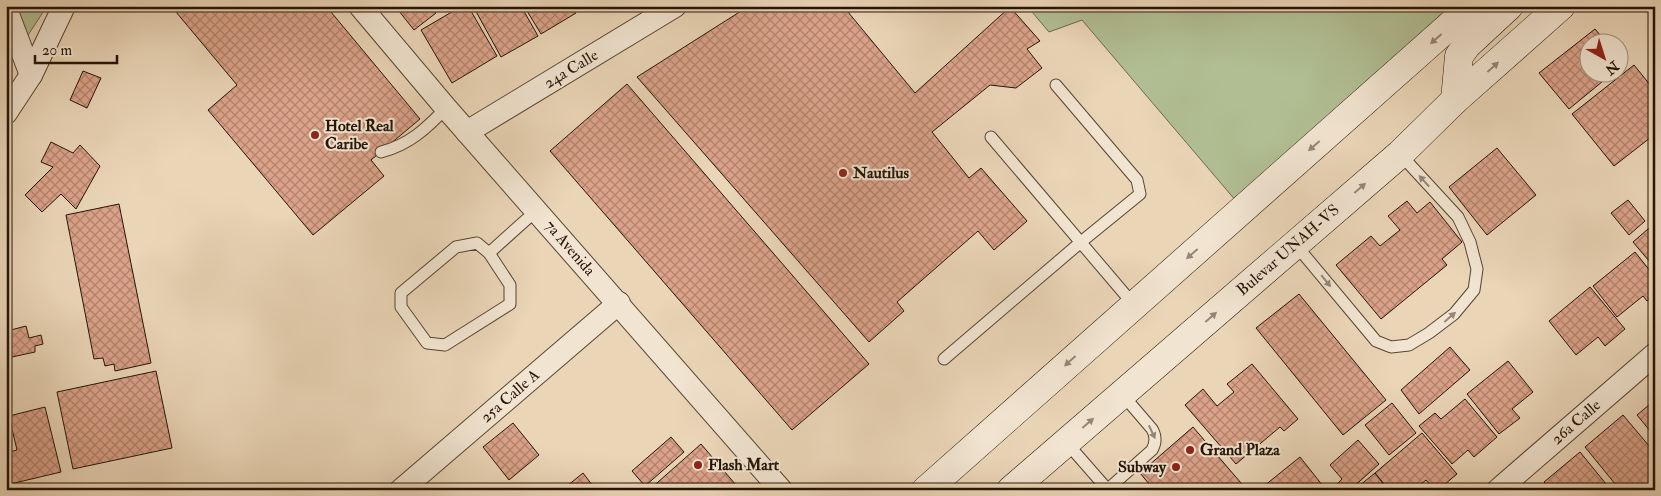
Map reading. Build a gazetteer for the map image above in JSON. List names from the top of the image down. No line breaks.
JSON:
{"streets":{"main road":["Bulevar UNAH-VS"],"street":["24a Calle","7a Avenida","25a Calle A","26a Calle"]},"crossings":[["24a Calle","7a Avenida"],["7a Avenida","25a Calle A"]],"places":["Hotel Real Caribe","Nautilus","Grand Plaza","Flash Mart","Subway"],"scale_bar":"20 m","north":"bottom right"}
